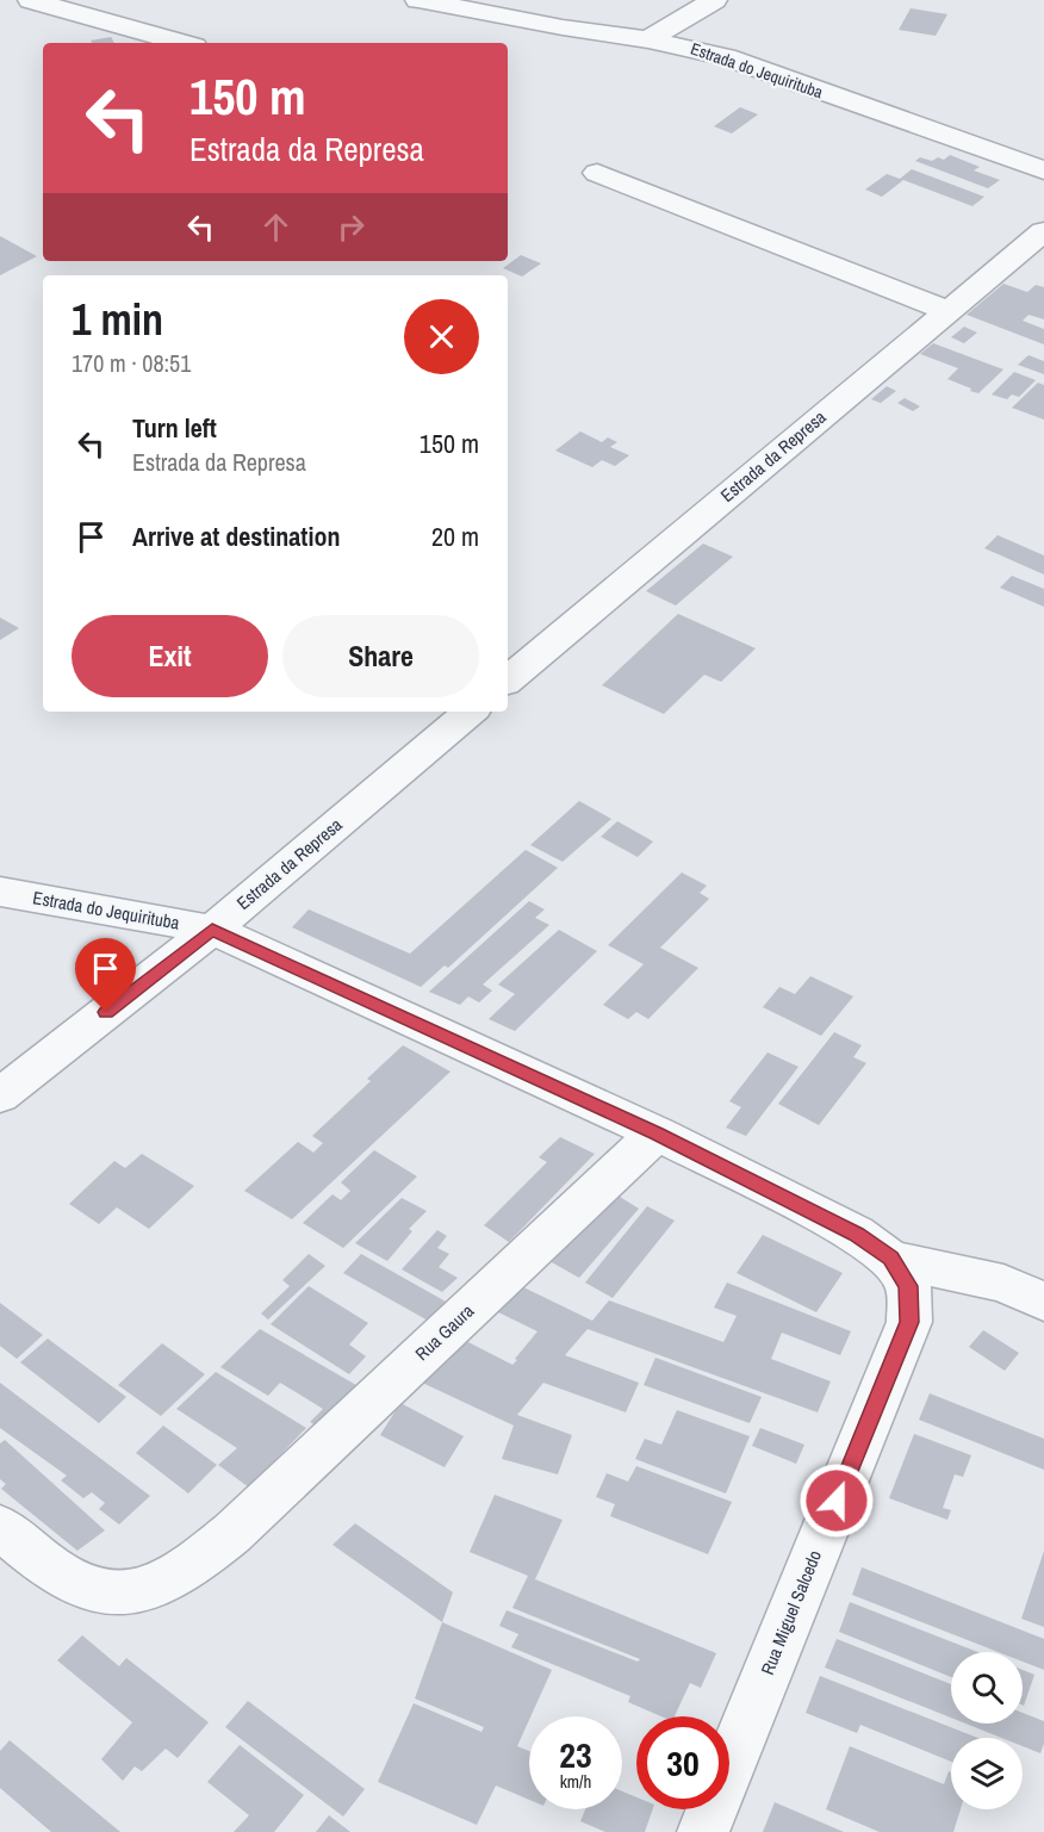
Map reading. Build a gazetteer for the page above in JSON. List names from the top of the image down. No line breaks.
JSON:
{"streets":{"street":["Estrada do Jequirituba","Estrada da Represa","Rua Gaura","Rua Miguel Salcedo"]},"crossings":[["Estrada do Jequirituba","Estrada da Represa"],["Estrada do Jequirituba","Rua Miguel Salcedo"],["Estrada da Represa","Rua Miguel Salcedo"],["Rua Gaura","Rua Miguel Salcedo"]],"page":{"turn":["150 m","Estrada da Represa"],"heading":["1 min","170 m · 08:51"],"list":[{"name":"Turn left","note":"Estrada da Represa","value":"150 m"},{"name":"Arrive at destination","value":"20 m"}],"buttons":["Exit","Share"],"speed":"23 km/h","limit":"30"}}
